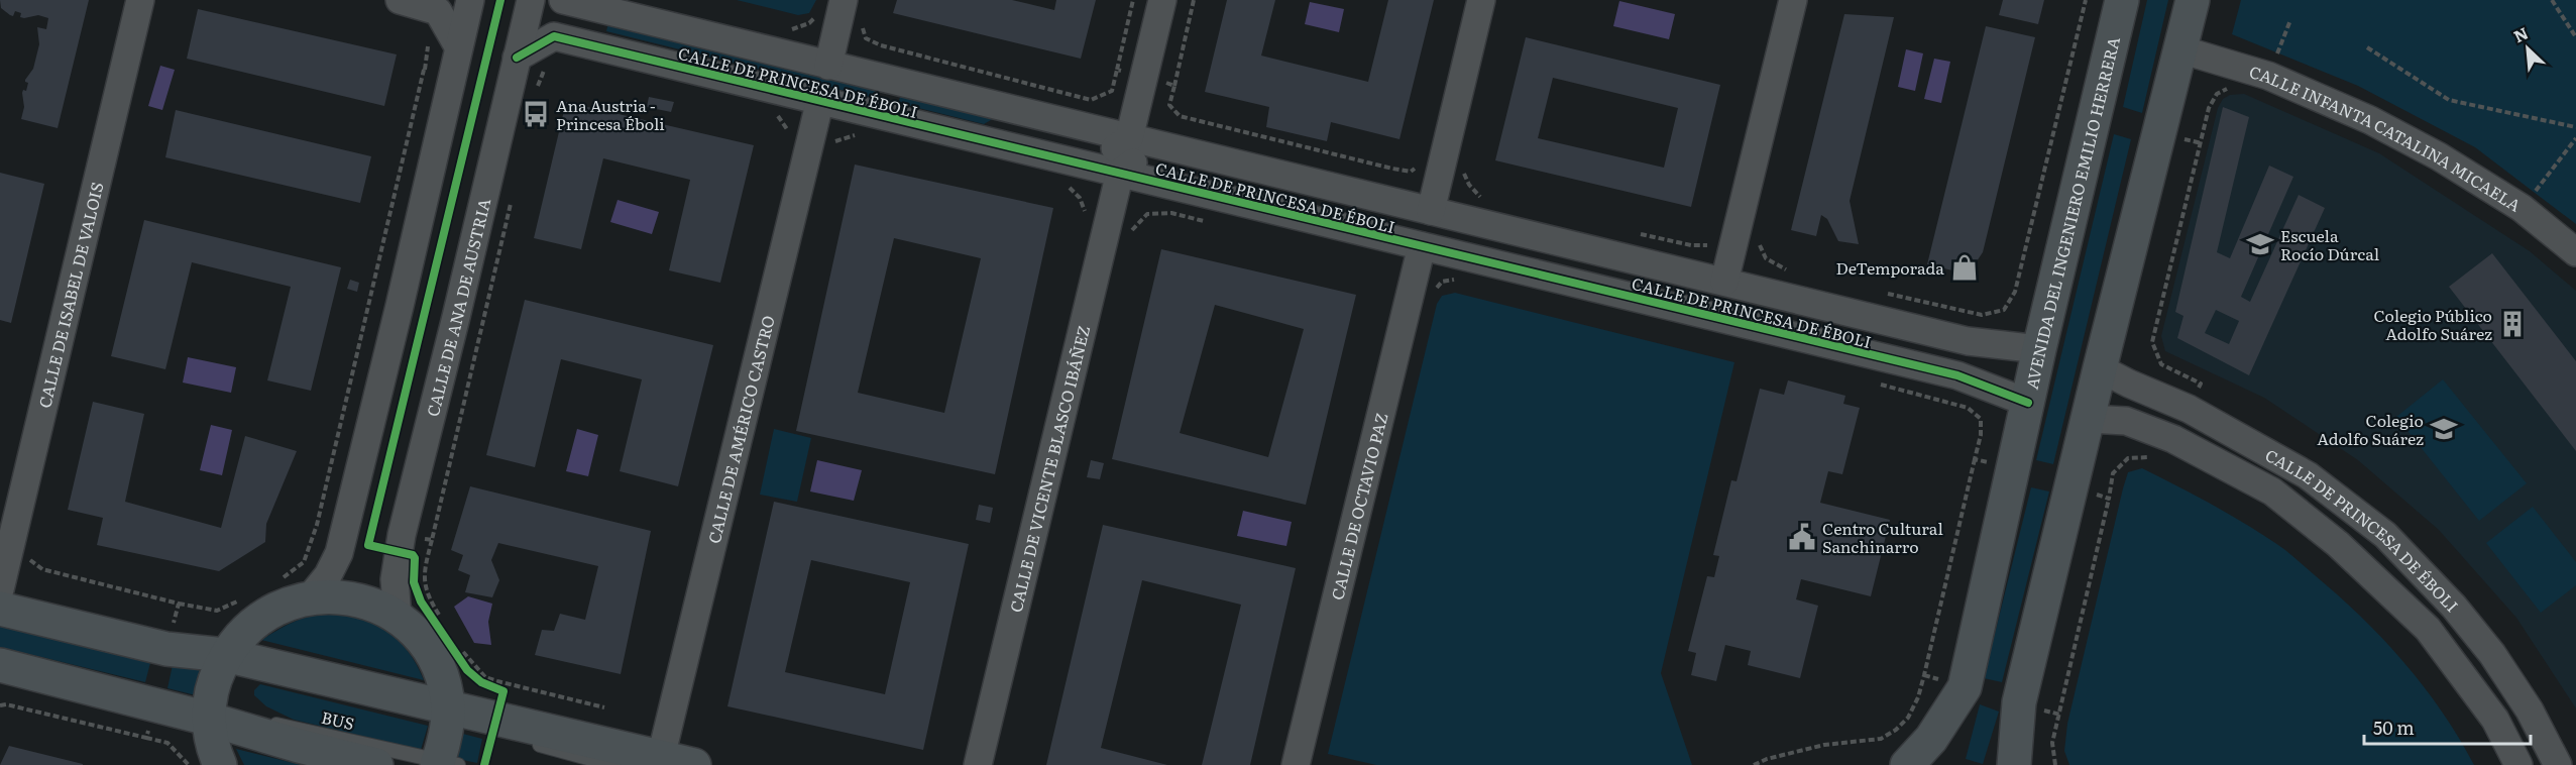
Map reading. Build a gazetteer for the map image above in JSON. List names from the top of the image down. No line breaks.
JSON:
{"streets":{"street":["CALLE DE PRINCESA DE ÉBOLI","CALLE INFANTA CATALINA MICAELA","AVENIDA DEL INGENIERO EMILIO HERRERA","CALLE DE ISABEL DE VALOIS","CALLE DE ANA DE AUSTRIA","CALLE DE AMÉRICO CASTRO","CALLE DE VICENTE BLASCO IBÁÑEZ","CALLE DE OCTAVIO PAZ"],"lane":["BUS"]},"crossings":[["CALLE DE PRINCESA DE ÉBOLI","AVENIDA DEL INGENIERO EMILIO HERRERA"],["CALLE DE PRINCESA DE ÉBOLI","CALLE DE ANA DE AUSTRIA"],["CALLE DE PRINCESA DE ÉBOLI","CALLE DE AMÉRICO CASTRO"],["CALLE DE PRINCESA DE ÉBOLI","CALLE DE VICENTE BLASCO IBÁÑEZ"],["CALLE DE PRINCESA DE ÉBOLI","CALLE DE OCTAVIO PAZ"]],"places":{"bus stop":["Ana Austria - Princesa Éboli"],"school or university":["Escuela Rocío Dúrcal","Colegio Adolfo Suárez"],"shop":["DeTemporada"],"building":["Colegio Público Adolfo Suárez"],"public building":["Centro Cultural Sanchinarro"]},"scale_bar":"50 m","north":"top left"}
